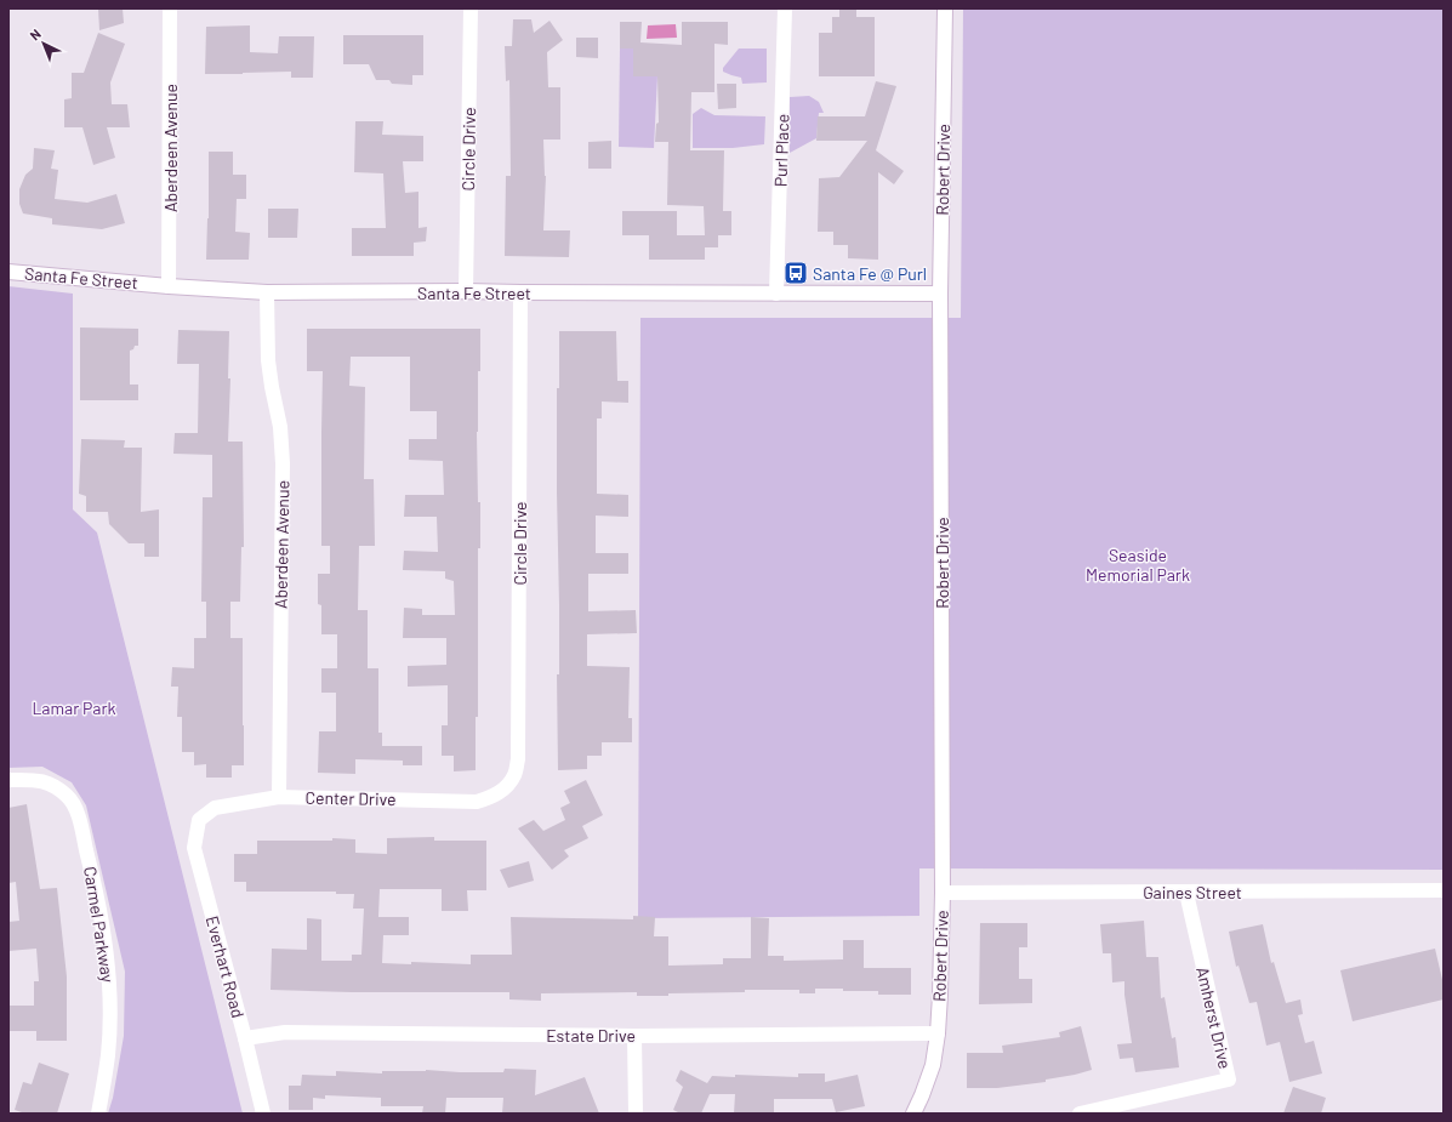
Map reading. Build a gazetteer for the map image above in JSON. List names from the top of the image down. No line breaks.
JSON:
{"streets":{"street":["Aberdeen Avenue","Circle Drive","Purl Place","Robert Drive","Santa Fe Street","Center Drive","Gaines Street","Carmel Parkway","Everhart Road","Amherst Drive","Estate Drive"]},"crossings":[["Aberdeen Avenue","Santa Fe Street"],["Aberdeen Avenue","Center Drive"],["Circle Drive","Santa Fe Street"],["Circle Drive","Center Drive"],["Purl Place","Santa Fe Street"],["Robert Drive","Santa Fe Street"],["Robert Drive","Gaines Street"],["Robert Drive","Estate Drive"],["Center Drive","Everhart Road"],["Gaines Street","Amherst Drive"],["Everhart Road","Estate Drive"]],"parks":["Seaside Memorial Park","Lamar Park"],"places":{"bus stop":["Santa Fe @ Purl"]},"north":"top left"}
